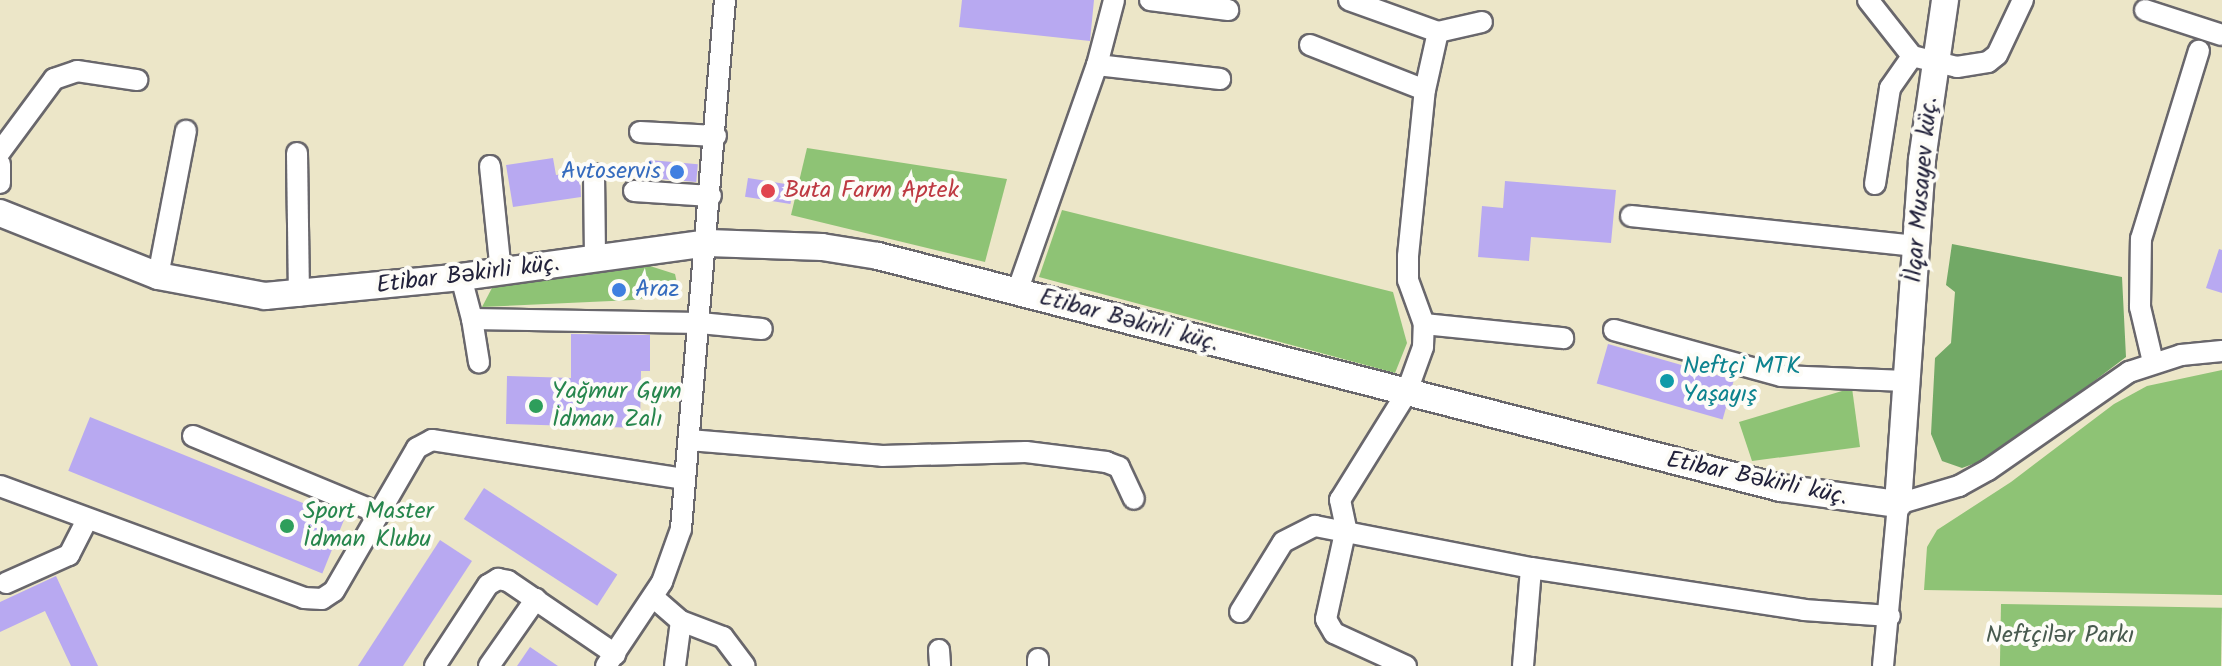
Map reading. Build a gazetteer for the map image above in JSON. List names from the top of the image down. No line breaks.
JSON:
{"streets":{"main road":["İlqar Musayev küç.","Etibar Bəkirli küç."]},"crossings":[["İlqar Musayev küç.","Etibar Bəkirli küç."]],"parks":["Neftçilər Parkı"],"places":["Avtoservis","Buta Farm Aptek","Araz","Neftçi MTK Yaşayış","Yağmur Gym İdman Zalı","Sport Master İdman Klubu"]}
